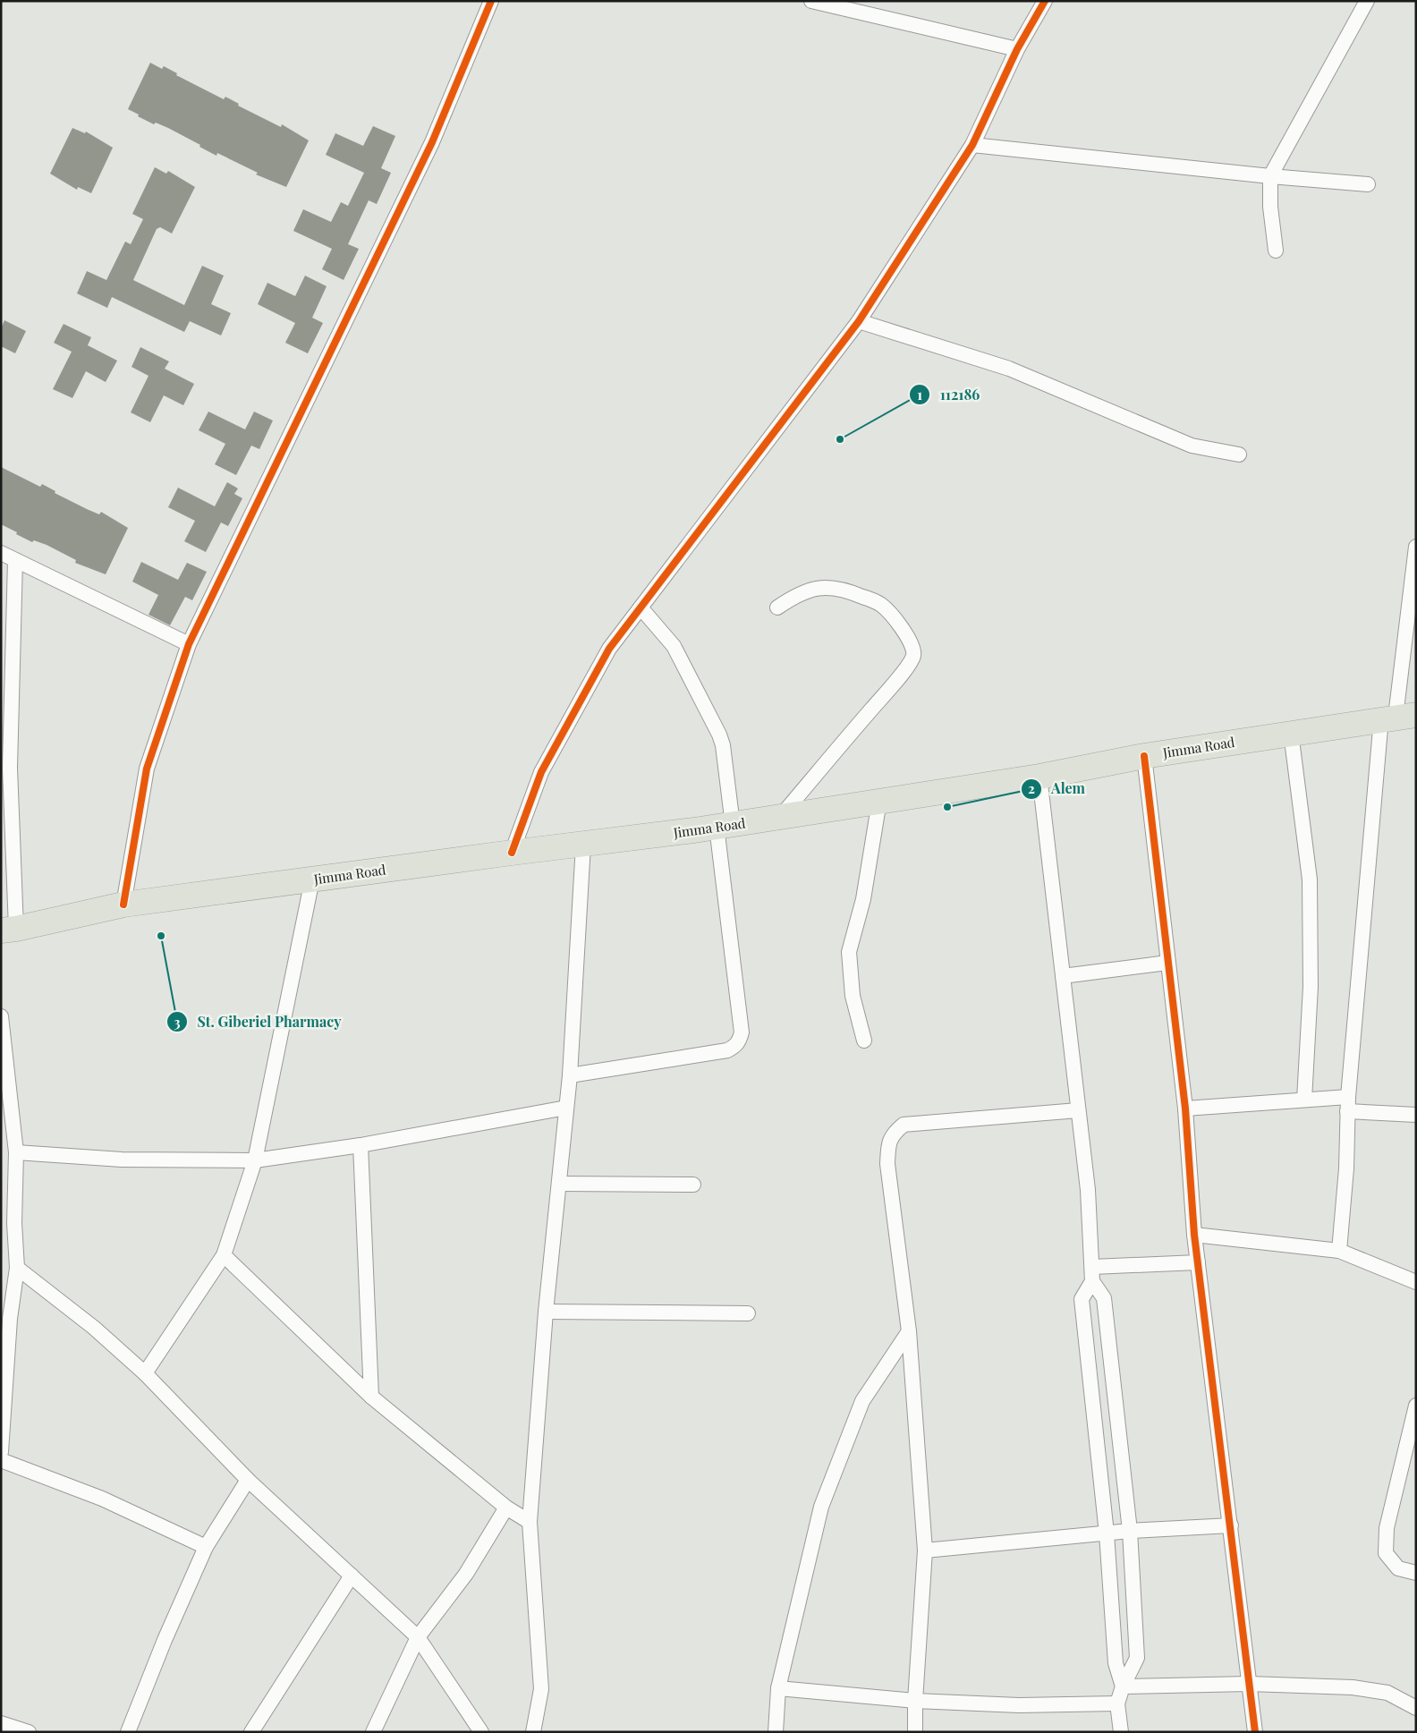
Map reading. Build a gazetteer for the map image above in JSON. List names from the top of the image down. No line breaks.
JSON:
{"streets":{"highway":["Jimma Road"]},"places":["112186","Alem","St. Giberiel Pharmacy"]}
